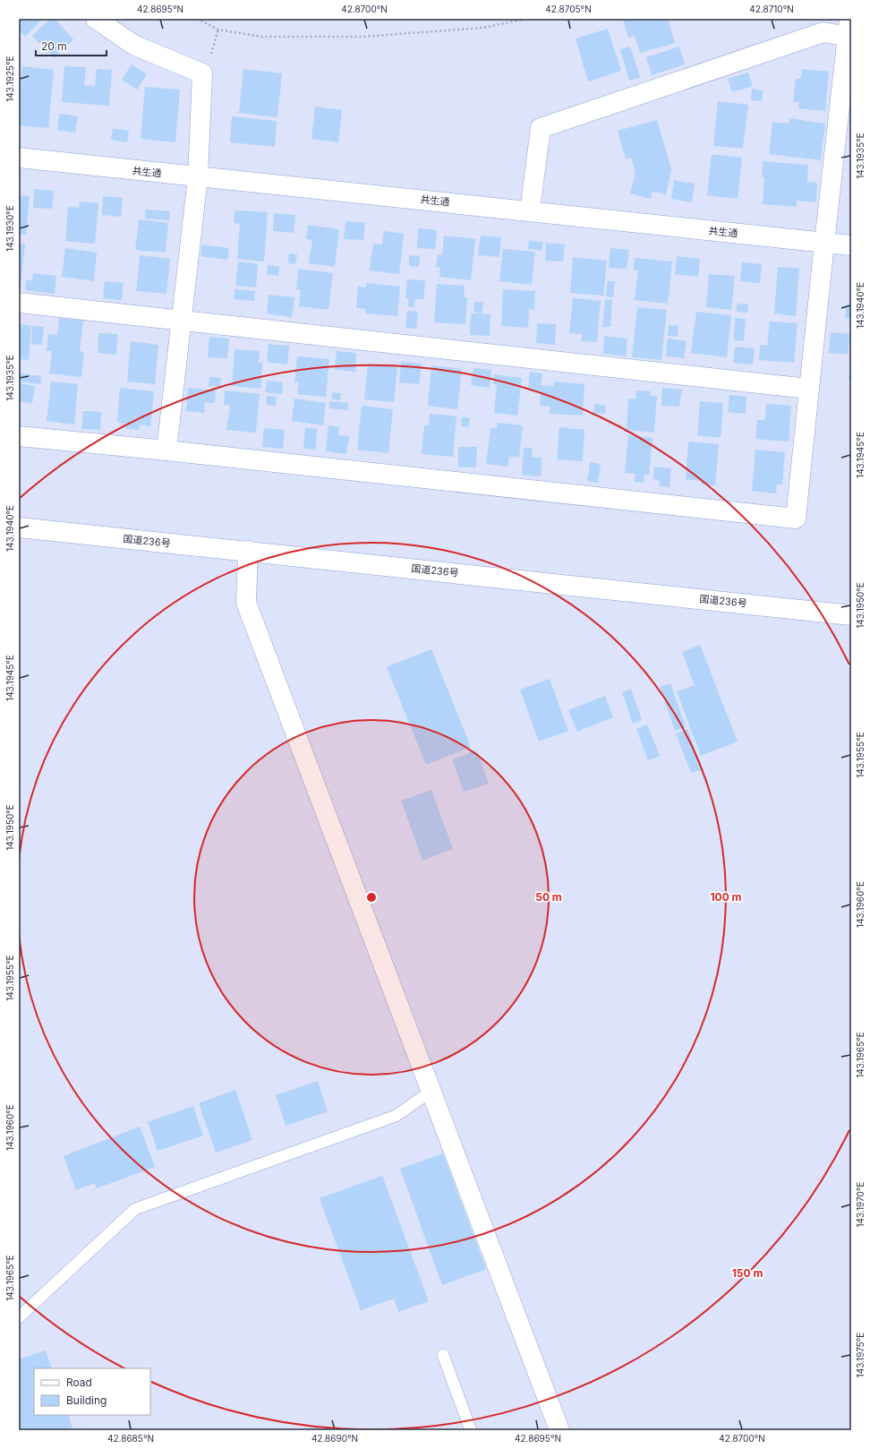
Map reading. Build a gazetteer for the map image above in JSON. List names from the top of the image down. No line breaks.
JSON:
{"streets":{"main road":["共生通","国道236号"]},"legend":["Road","Building"],"scale_bar":"20 m","coordinates":["42.8695°N","42.8700°N","42.8705°N","42.8710°N","143.1925°E","143.1935°E","143.1930°E","143.1940°E","143.1945°E","143.1950°E","143.1955°E","143.1960°E","143.1965°E","143.1970°E","143.1975°E","42.8685°N","42.8690°N"],"rings":["50 m","100 m","150 m"]}
